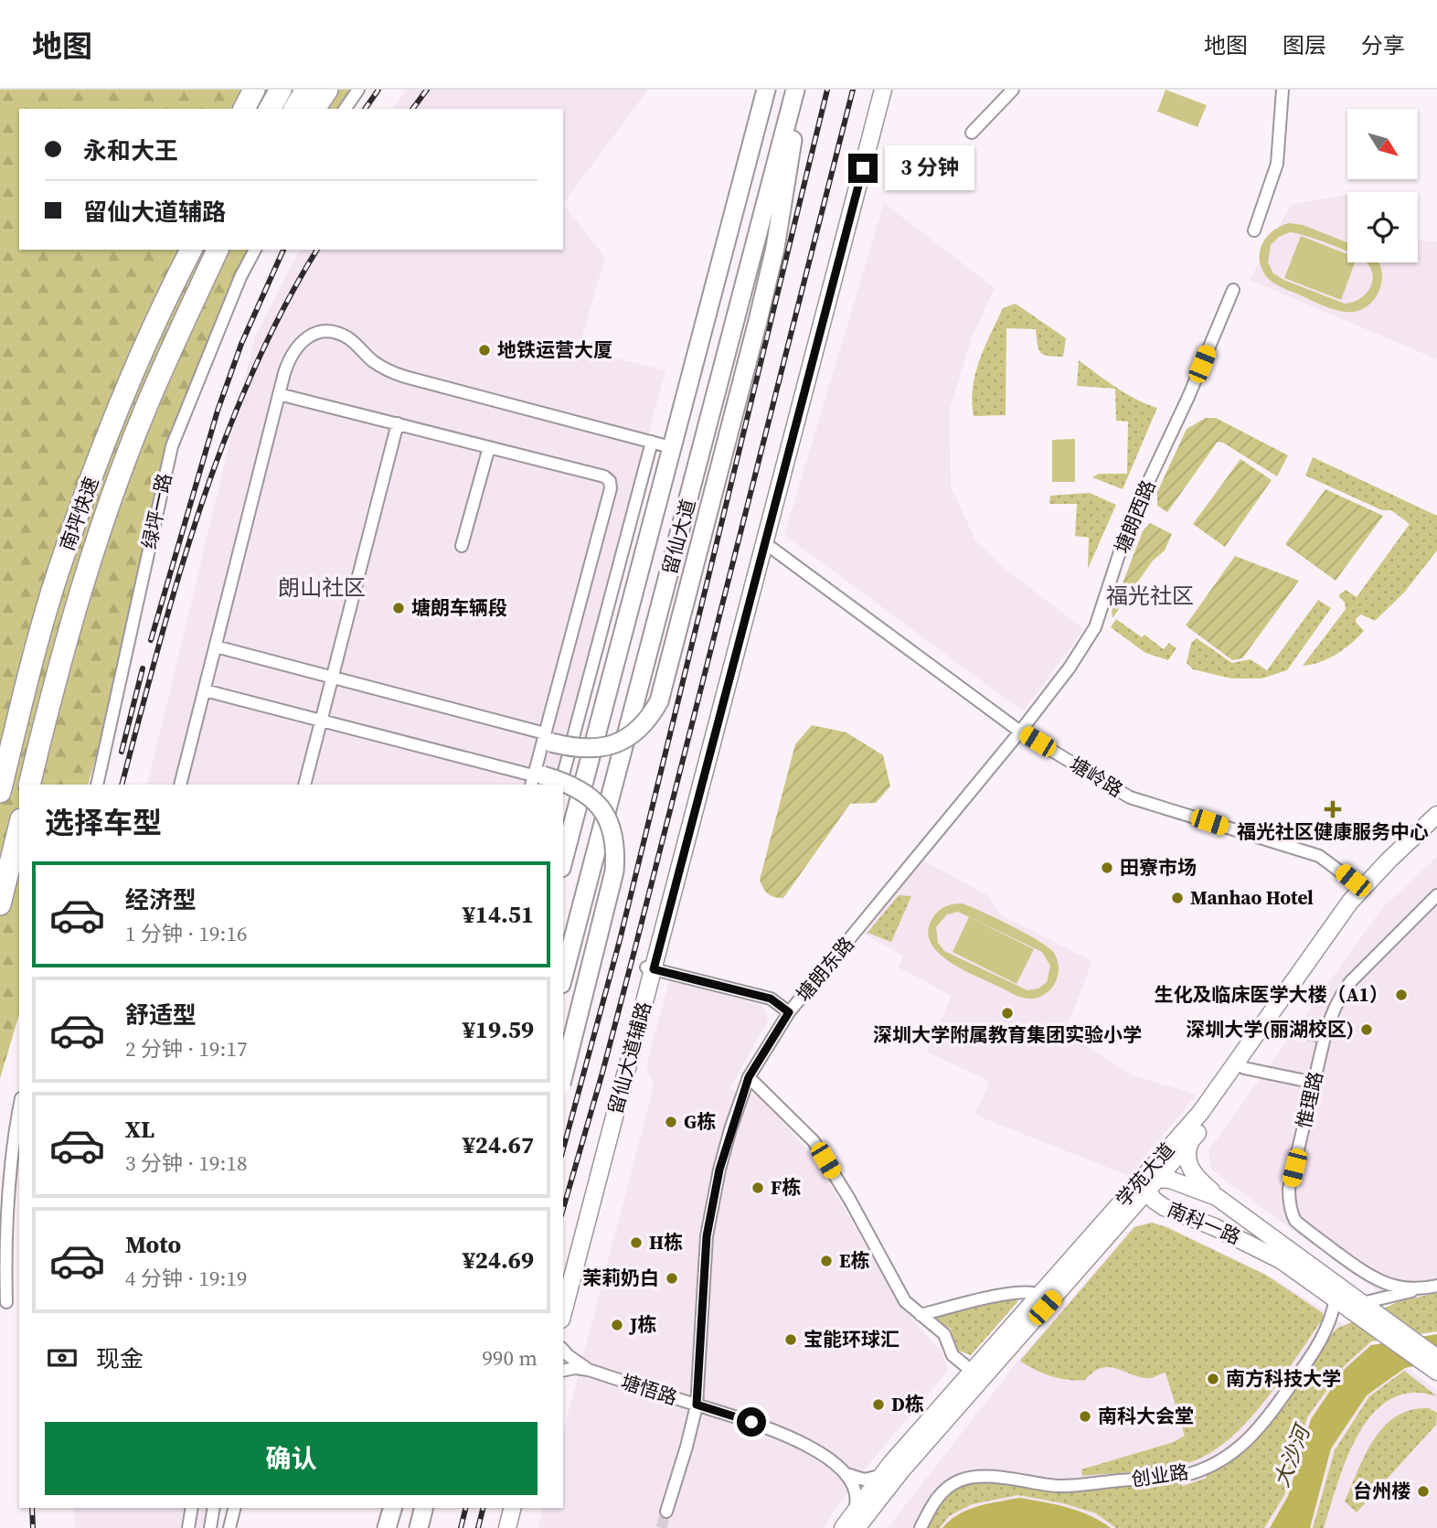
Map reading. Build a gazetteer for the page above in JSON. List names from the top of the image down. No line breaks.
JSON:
{"streets":{"highway":["南坪快速"],"main road":["留仙大道","留仙大道辅路","学苑大道","南科一路"],"street":["绿坪一路","塘朗西路","塘岭路","塘朗东路","惟理路","塘悟路","创业路"]},"crossings":[["塘朗西路","塘岭路"],["塘朗西路","塘朗东路"],["塘岭路","塘朗东路"],["塘岭路","留仙大道辅路"],["塘岭路","学苑大道"],["塘朗东路","塘悟路"],["学苑大道","南科一路"],["学苑大道","塘悟路"],["南科一路","创业路"]],"districts":["朗山社区","福光社区"],"water":["大沙河"],"places":{"other":["地铁运营大厦","塘朗车辆段","田寮市场","Manhao Hotel","生化及临床医学大楼（A1）","深圳大学附属教育集团实验小学","深圳大学(丽湖校区)","G栋","F栋","H栋","E栋","茉莉奶白","J栋","宝能环球汇","南方科技大学","D栋","南科大会堂","台州楼"],"health":["福光社区健康服务中心"]},"north":"bottom right","page":{"header":"地图","nav":["地图","图层","分享"],"banner":["永和大王","留仙大道辅路"],"bubble":"3 分钟","heading":"选择车型","list":[{"name":"经济型","note":"1 分钟 · 19:16","value":"¥14.51"},{"name":"舒适型","note":"2 分钟 · 19:17","value":"¥19.59"},{"name":"XL","note":"3 分钟 · 19:18","value":"¥24.67"},{"name":"Moto","note":"4 分钟 · 19:19","value":"¥24.69"}],"pay":["现金","990 m"],"buttons":"确认"}}
